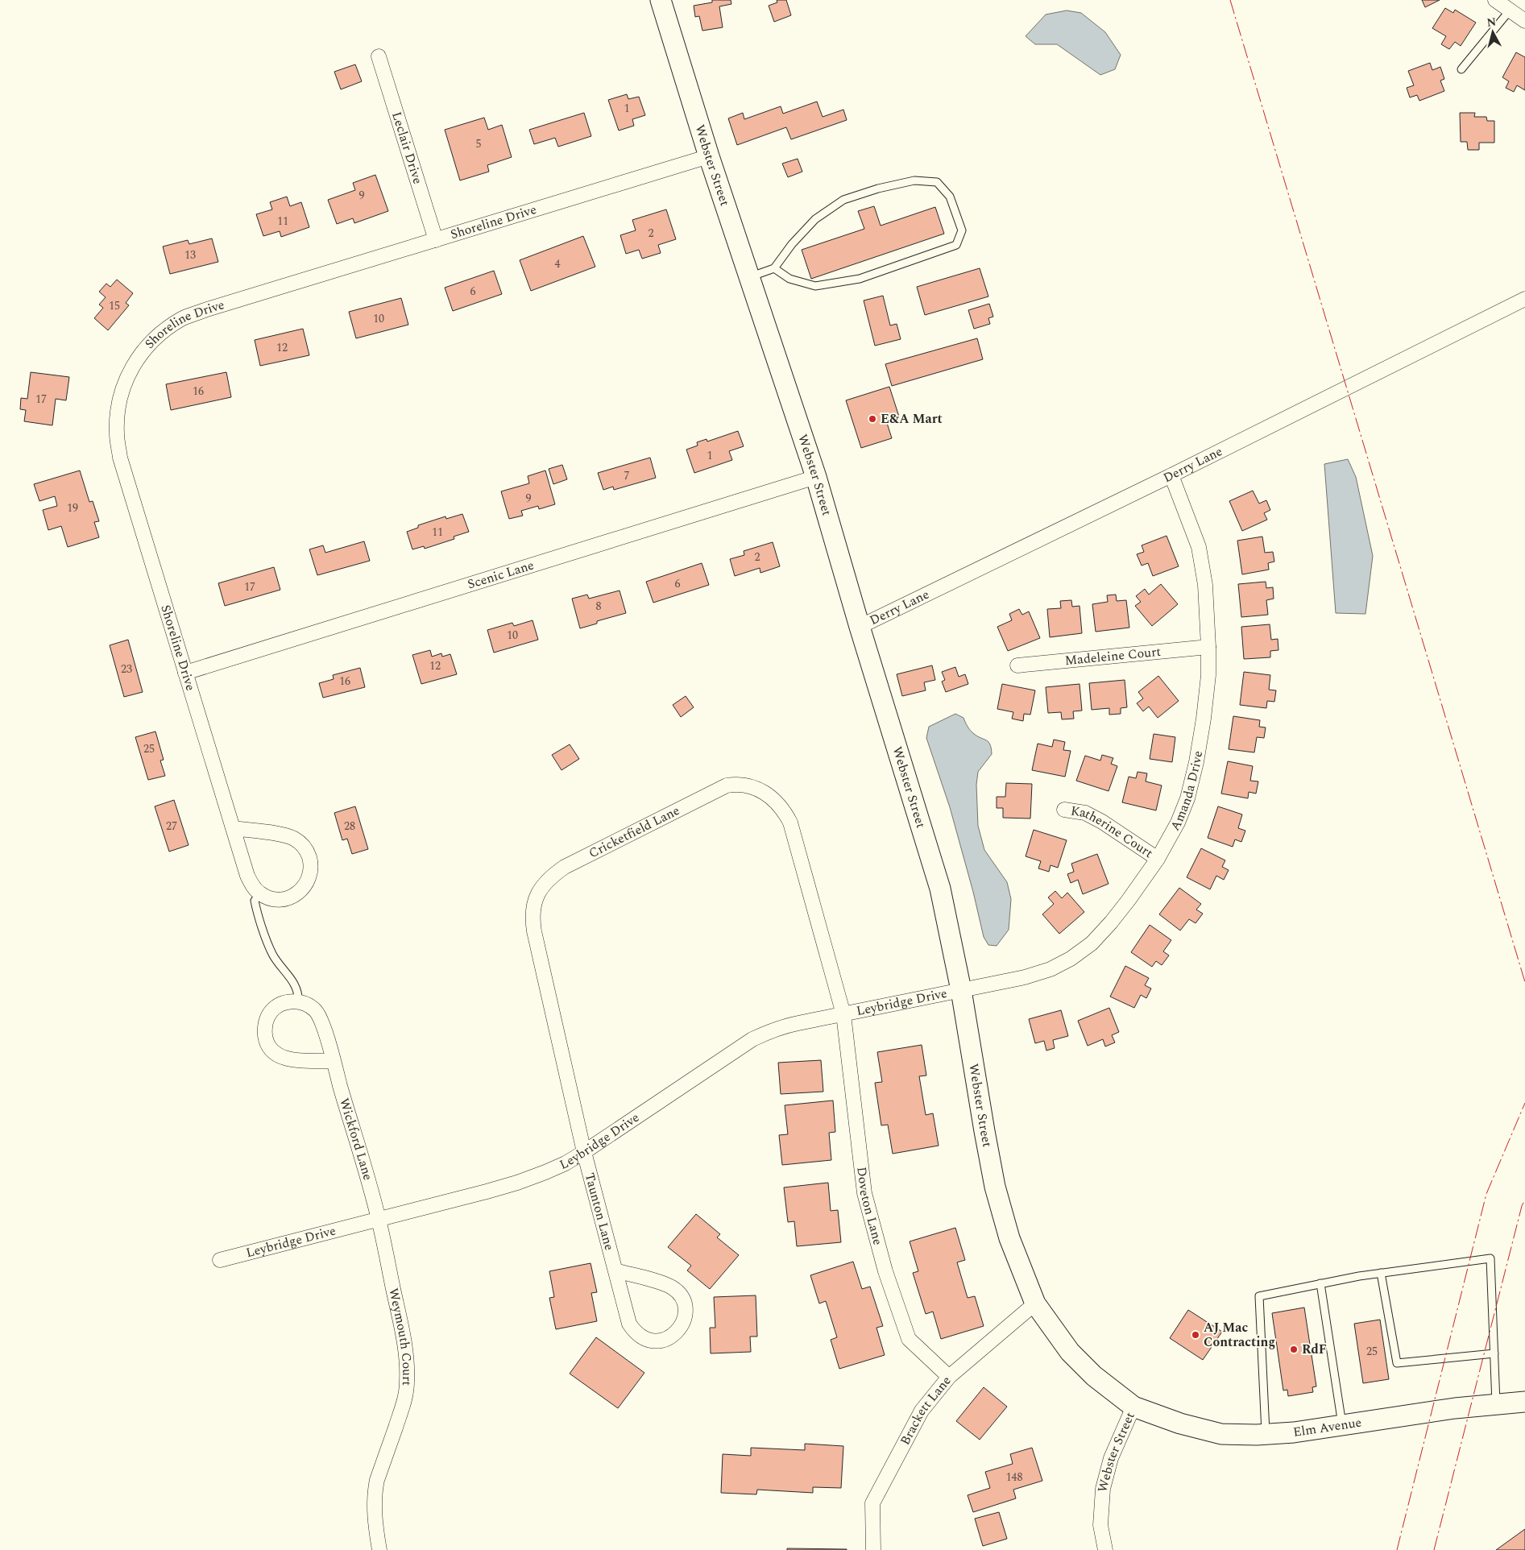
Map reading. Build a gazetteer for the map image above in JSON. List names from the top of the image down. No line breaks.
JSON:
{"streets":{"main road":["Webster Street","Elm Avenue"],"street":["Leclair Drive","Shoreline Drive","Derry Lane","Scenic Lane","Madeleine Court","Amanda Drive","Cricketfield Lane","Katherine Court","Leybridge Drive","Wickford Lane","Doveton Lane","Taunton Lane","Weymouth Court","Brackett Lane"]},"crossings":[["Leclair Drive","Shoreline Drive"],["Webster Street","Shoreline Drive"],["Webster Street","Derry Lane"],["Webster Street","Scenic Lane"],["Webster Street","Amanda Drive"],["Webster Street","Leybridge Drive"],["Webster Street","Brackett Lane"],["Webster Street","Elm Avenue"],["Shoreline Drive","Scenic Lane"],["Derry Lane","Amanda Drive"],["Madeleine Court","Amanda Drive"],["Amanda Drive","Katherine Court"],["Amanda Drive","Leybridge Drive"],["Cricketfield Lane","Leybridge Drive"],["Cricketfield Lane","Doveton Lane"],["Cricketfield Lane","Taunton Lane"],["Leybridge Drive","Wickford Lane"],["Leybridge Drive","Doveton Lane"],["Leybridge Drive","Taunton Lane"],["Leybridge Drive","Weymouth Court"],["Wickford Lane","Weymouth Court"],["Doveton Lane","Brackett Lane"]],"places":["E&A Mart","AJ Mac Contracting","RdF"],"house_numbers":["1","5","9","11","2","13","4","6","15","10","12","16","17","1","7","9","19","11","2","6","17","8","10","12","23","16","25","27","28","25","148"],"north":"top"}
